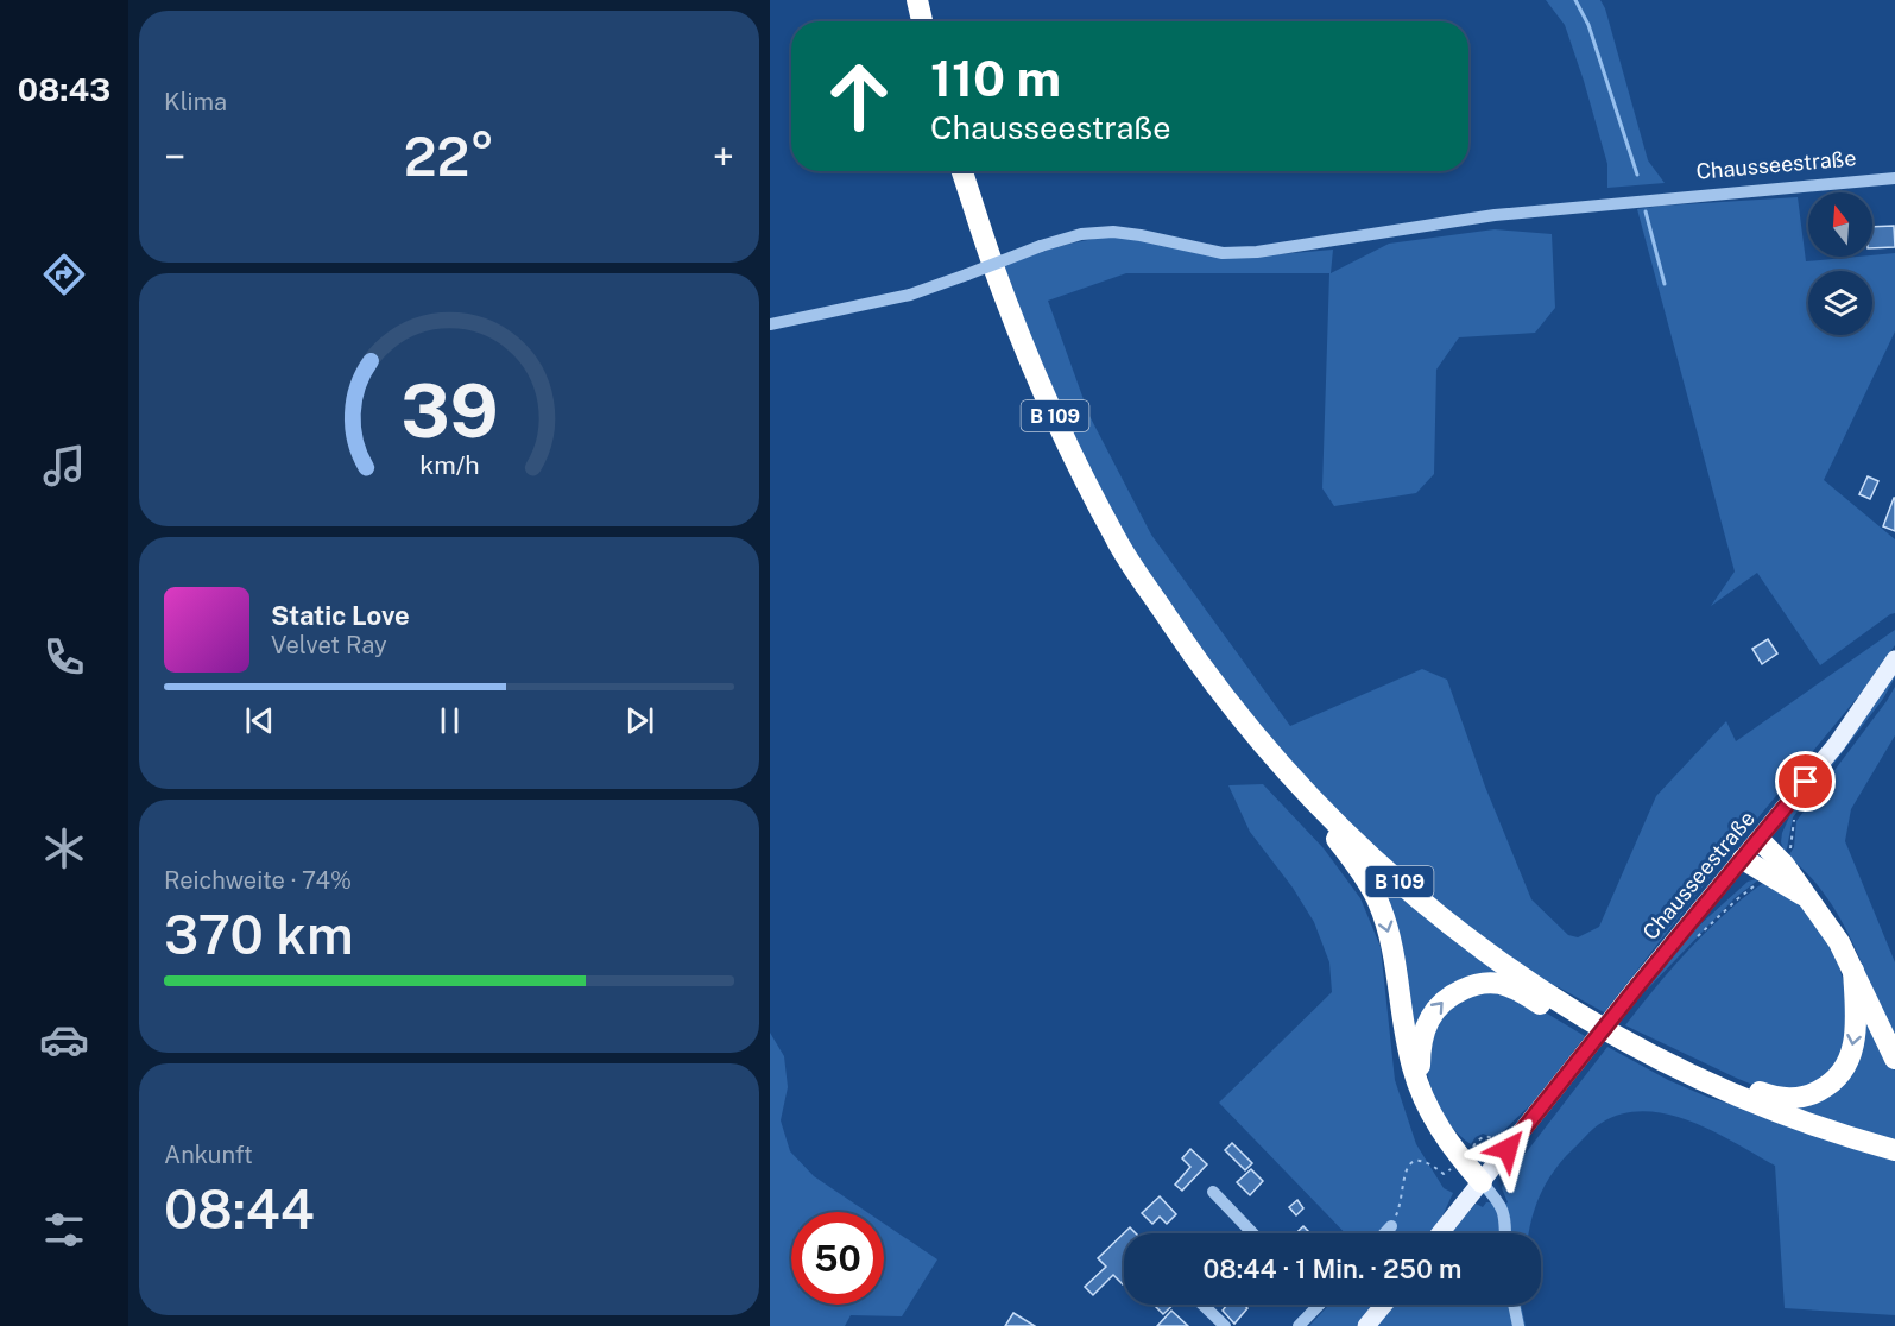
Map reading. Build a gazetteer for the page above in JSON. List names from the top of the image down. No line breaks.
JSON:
{"streets":{"highway":["B 109"],"main road":["Chausseestraße"]},"north":"top","page":{"tabs":"08:43","tile":["Klima",["Reichweite · 74%","370 km"],["Ankunft","08:44"]],"turn":["110 m","Chausseestraße"],"heat":["−","22°","+"],"song":["Static Love","Velvet Ray"],"limit":"50","trip":"08:44 · 1 Min. · 250 m","gauge":["39","km/h"]}}
